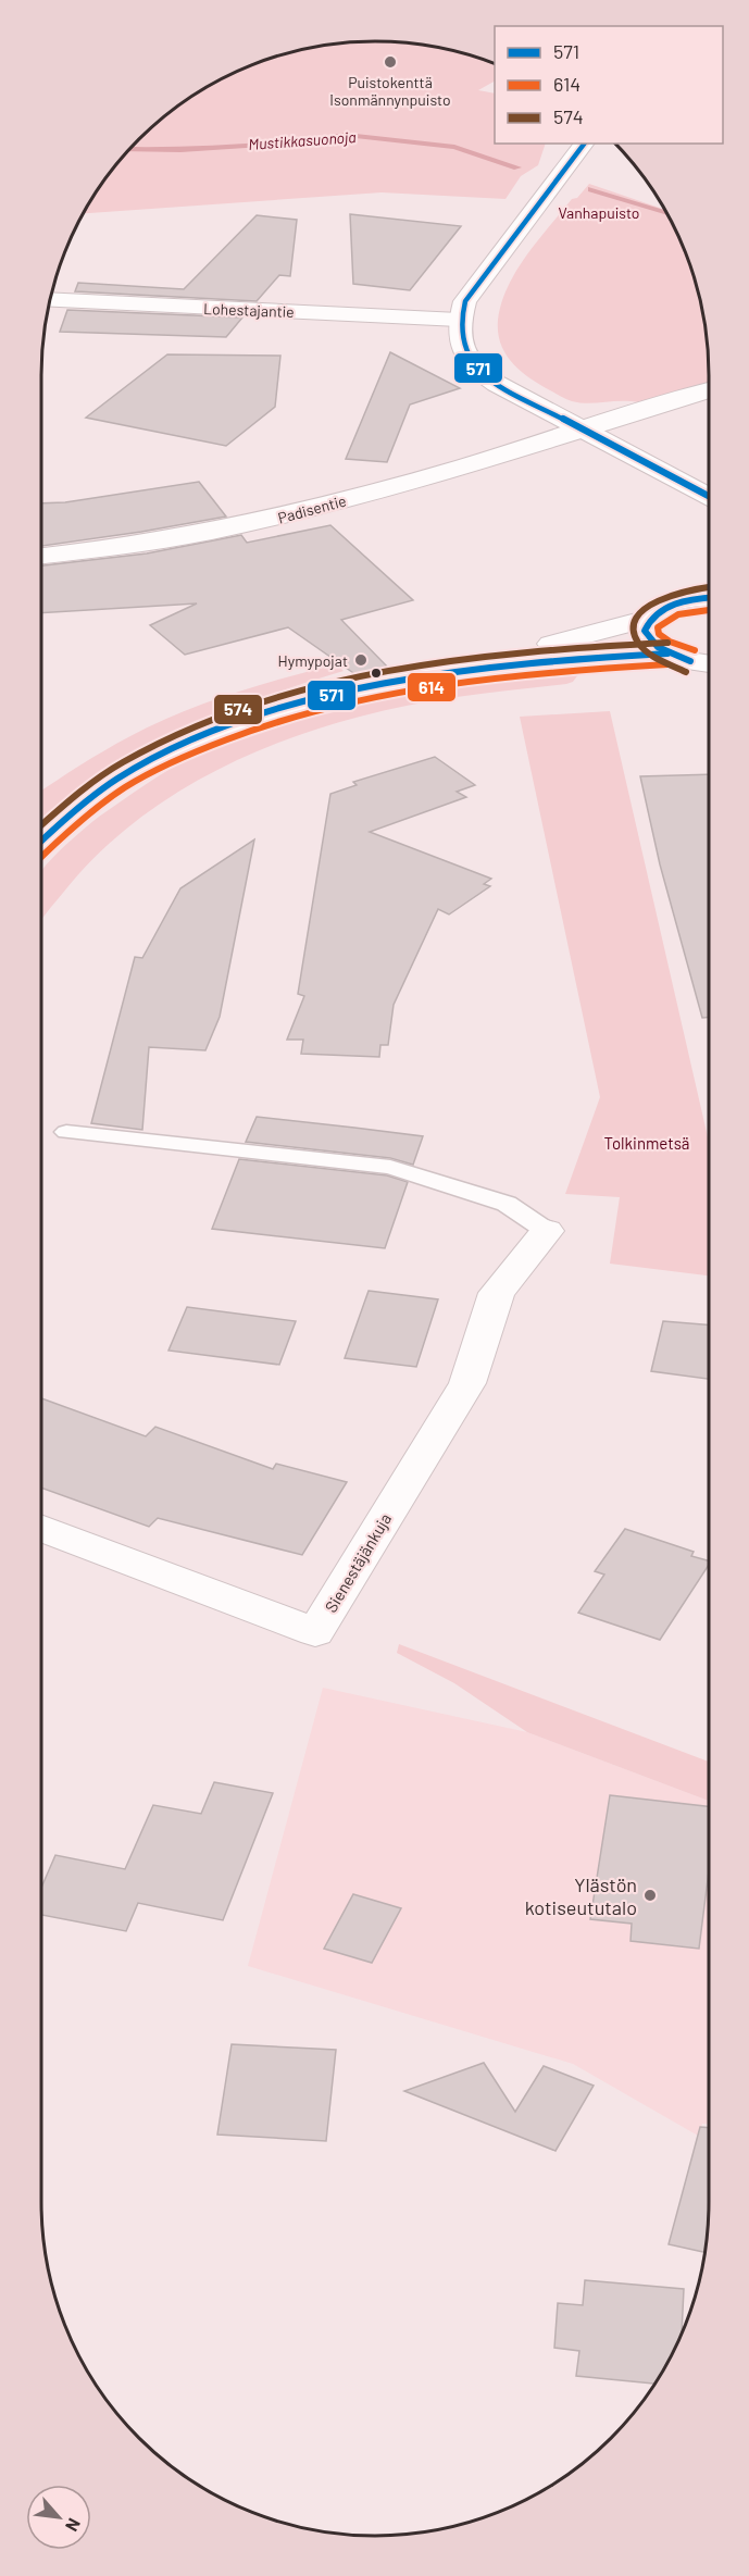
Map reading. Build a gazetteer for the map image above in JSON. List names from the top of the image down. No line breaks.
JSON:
{"streets":{"street":["Lohestajantie","Padisentie","Sienestäjänkuja"]},"water":["Mustikkasuonoja"],"parks":["Vanhapuisto","Tolkinmetsä"],"places":["Puistokenttä Isonmännynpuisto","Hymypojat","Ylästön kotiseututalo"],"lines":["transit line 571","transit line 574","transit line 614"],"legend":["571","614","574"],"north":"bottom right"}
